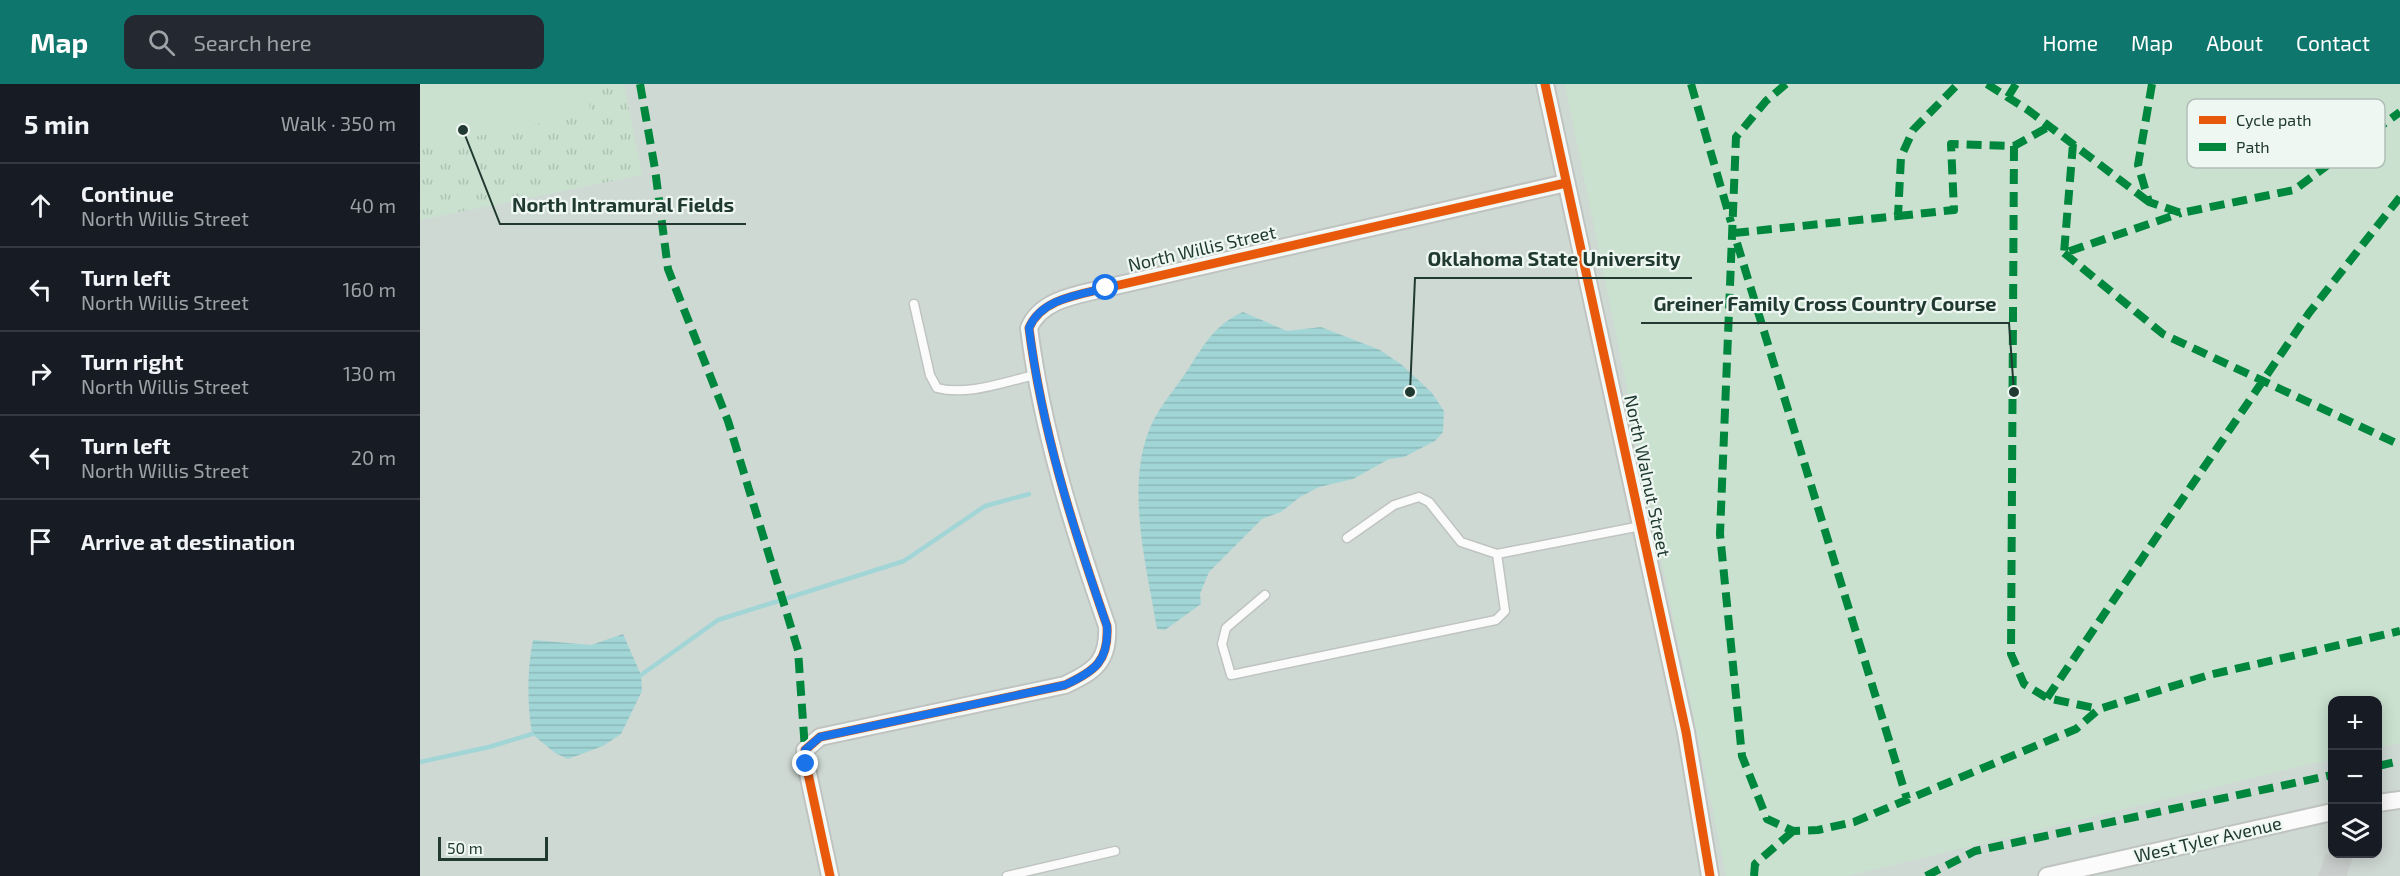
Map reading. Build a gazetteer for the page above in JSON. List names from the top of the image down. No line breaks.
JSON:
{"streets":{"street":["North Willis Street","North Walnut Street","West Tyler Avenue"]},"crossings":[["North Willis Street","North Walnut Street"]],"places":["North Intramural Fields","Oklahoma State University","Greiner Family Cross Country Course"],"legend":["Cycle path","Path"],"scale_bar":"50 m","page":{"header":"Map","search":"Search here","nav":["Home","Map","About","Contact"],"heading":["5 min","Walk · 350 m"],"list":[["Continue","North Willis Street","40 m"],["Turn left","North Willis Street","160 m"],["Turn right","North Willis Street","130 m"],["Turn left","North Willis Street","20 m"],"Arrive at destination"],"map_buttons":["+","−"],"scale":"50 m"}}
